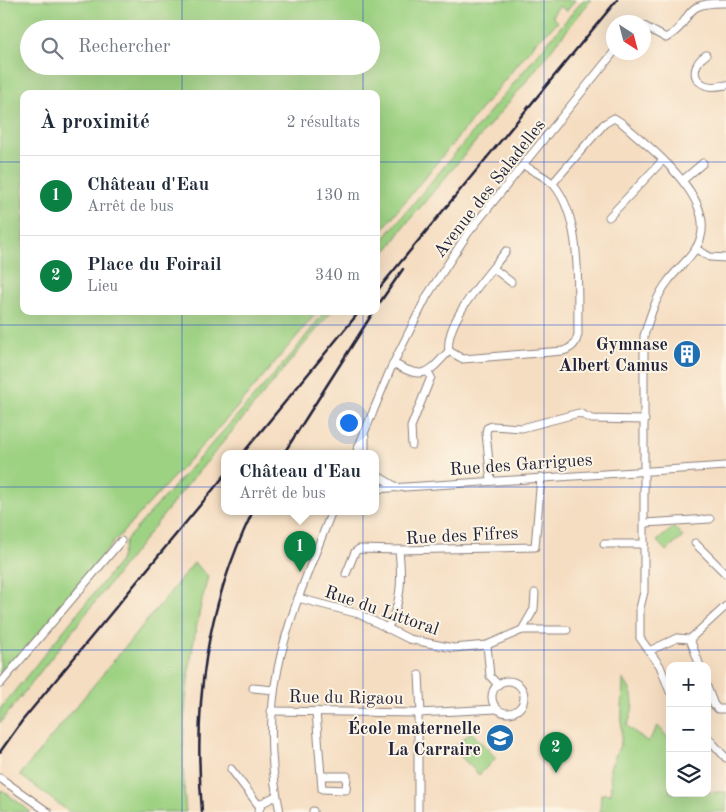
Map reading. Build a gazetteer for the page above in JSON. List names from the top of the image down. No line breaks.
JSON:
{"streets":{"street":["Avenue des Saladelles","Rue des Garrigues","Rue des Fifres","Rue du Littoral","Rue du Rigaou"]},"crossings":[["Rue des Garrigues","Rue des Fifres"],["Rue des Fifres","Rue du Littoral"]],"places":{"building":["Gymnase Albert Camus"],"school or university":["École maternelle La Carraire"]},"north":"bottom right","page":{"search":"Rechercher","heading":["À proximité","2 résultats"],"list":[{"mark":"1","name":"Château d'Eau","note":"Arrêt de bus","value":"130 m"},{"mark":"2","name":"Place du Foirail","note":"Lieu","value":"340 m"}],"popup":["Château d'Eau","Arrêt de bus"],"pins":["1","2"],"map_buttons":["+","−"]}}
